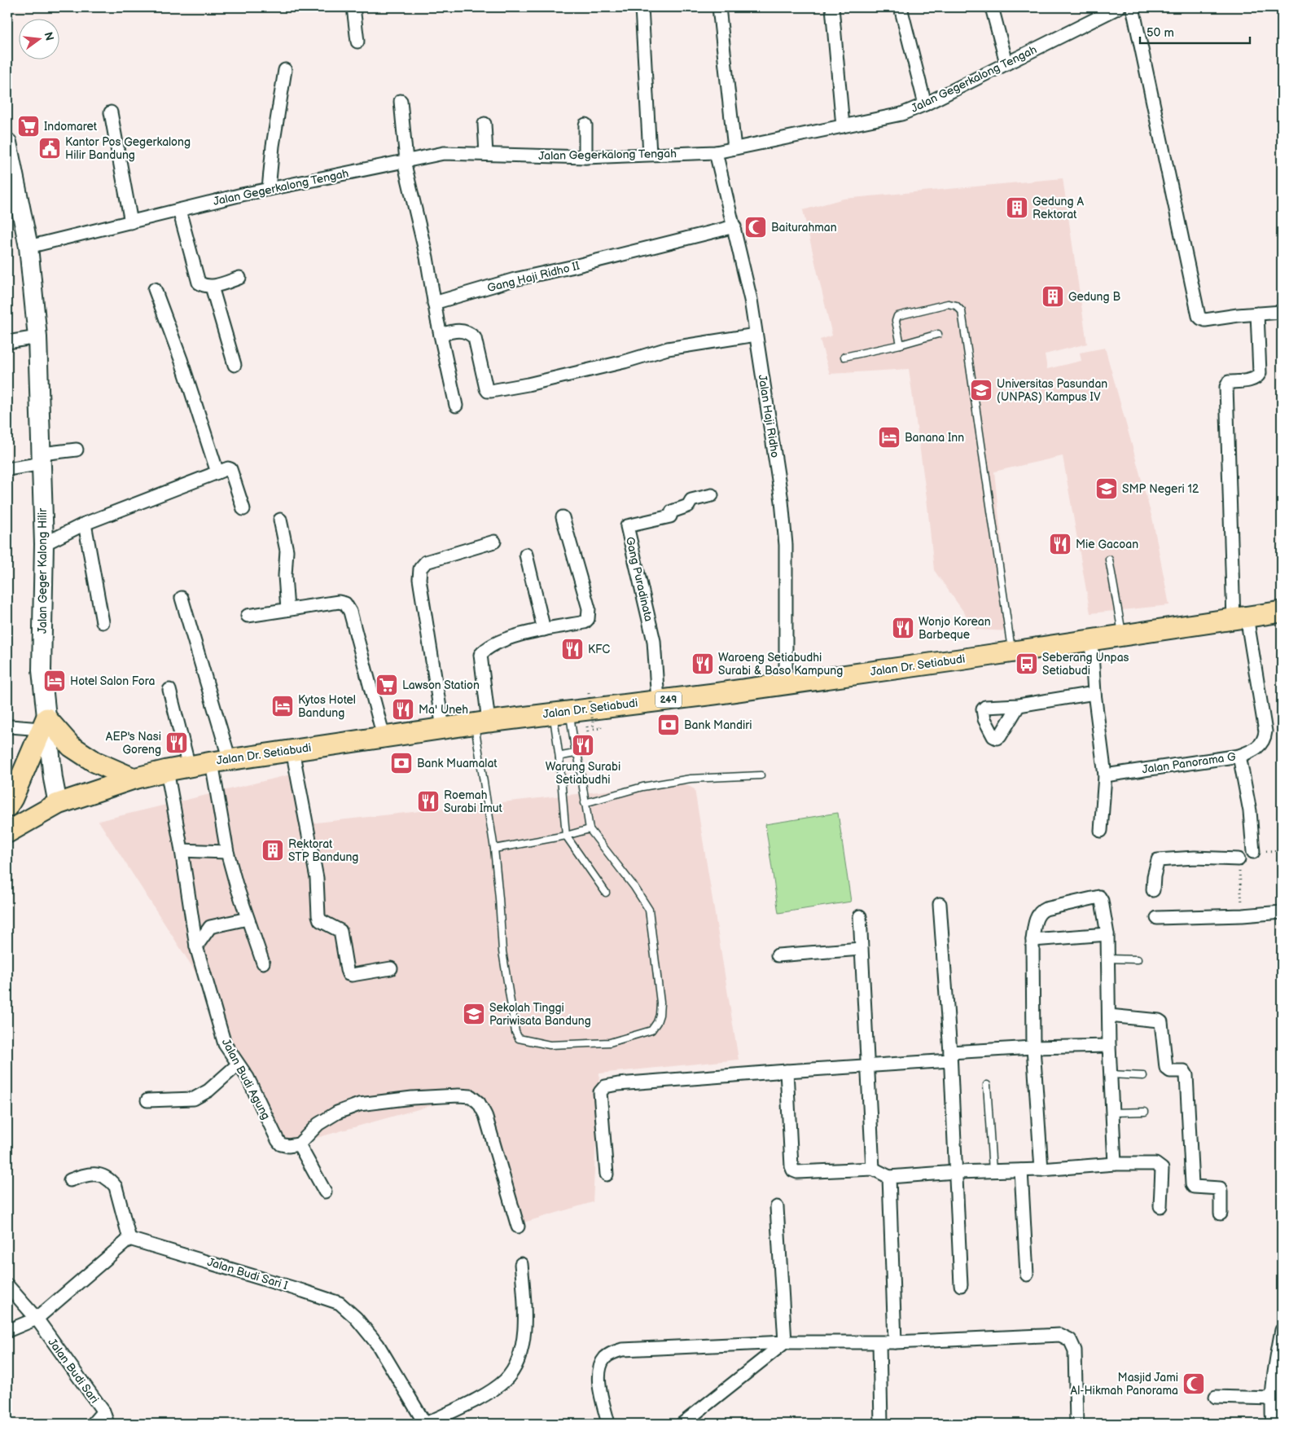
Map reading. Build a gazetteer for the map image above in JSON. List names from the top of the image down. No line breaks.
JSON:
{"streets":{"main road":["Jalan Geger Kalong Hilir","Jalan Dr. Setiabudi","249"],"street":["Jalan Gegerkalong Tengah","Gang Haji Ridho II","Jalan Haji Ridho","Gang Puradinata","Jalan Panorama G","Jalan Budi Agung","Jalan Budi Sari I","Jalan Budi Sari"]},"crossings":[["Jalan Gegerkalong Tengah","Jalan Haji Ridho"],["Jalan Gegerkalong Tengah","Jalan Geger Kalong Hilir"],["Gang Haji Ridho II","Jalan Haji Ridho"],["Jalan Haji Ridho","Jalan Dr. Setiabudi"],["Jalan Geger Kalong Hilir","Jalan Dr. Setiabudi"],["Gang Puradinata","Jalan Dr. Setiabudi"],["Jalan Dr. Setiabudi","Jalan Panorama G"],["Jalan Dr. Setiabudi","Jalan Budi Agung"]],"places":{"supermarket":["Indomaret","Lawson Station"],"public building":["Kantor Pos Gegerkalong Hilir Bandung"],"building":["Gedung A Rektorat","Gedung B","Rektorat STP Bandung"],"mosque":["Baiturahman","Masjid Jami Al-Hikmah Panorama"],"school or university":["Universitas Pasundan (UNPAS) Kampus IV","SMP Negeri 12","Sekolah Tinggi Pariwisata Bandung"],"hotel":["Banana Inn","Hotel Salon Fora","Kytos Hotel Bandung"],"restaurant":["Mie Gacoan","Wonjo Korean Barbeque","KFC","Waroeng Setiabudhi Surabi & Baso Kampung","Ma' Uneh","AEP's Nasi Goreng","Warung Surabi Setiabudhi","Roemah Surabi Imut"],"bus stop":["Seberang Unpas Setiabudi"],"bank":["Bank Mandiri","Bank Muamalat"]},"scale_bar":"50 m","north":"right"}
